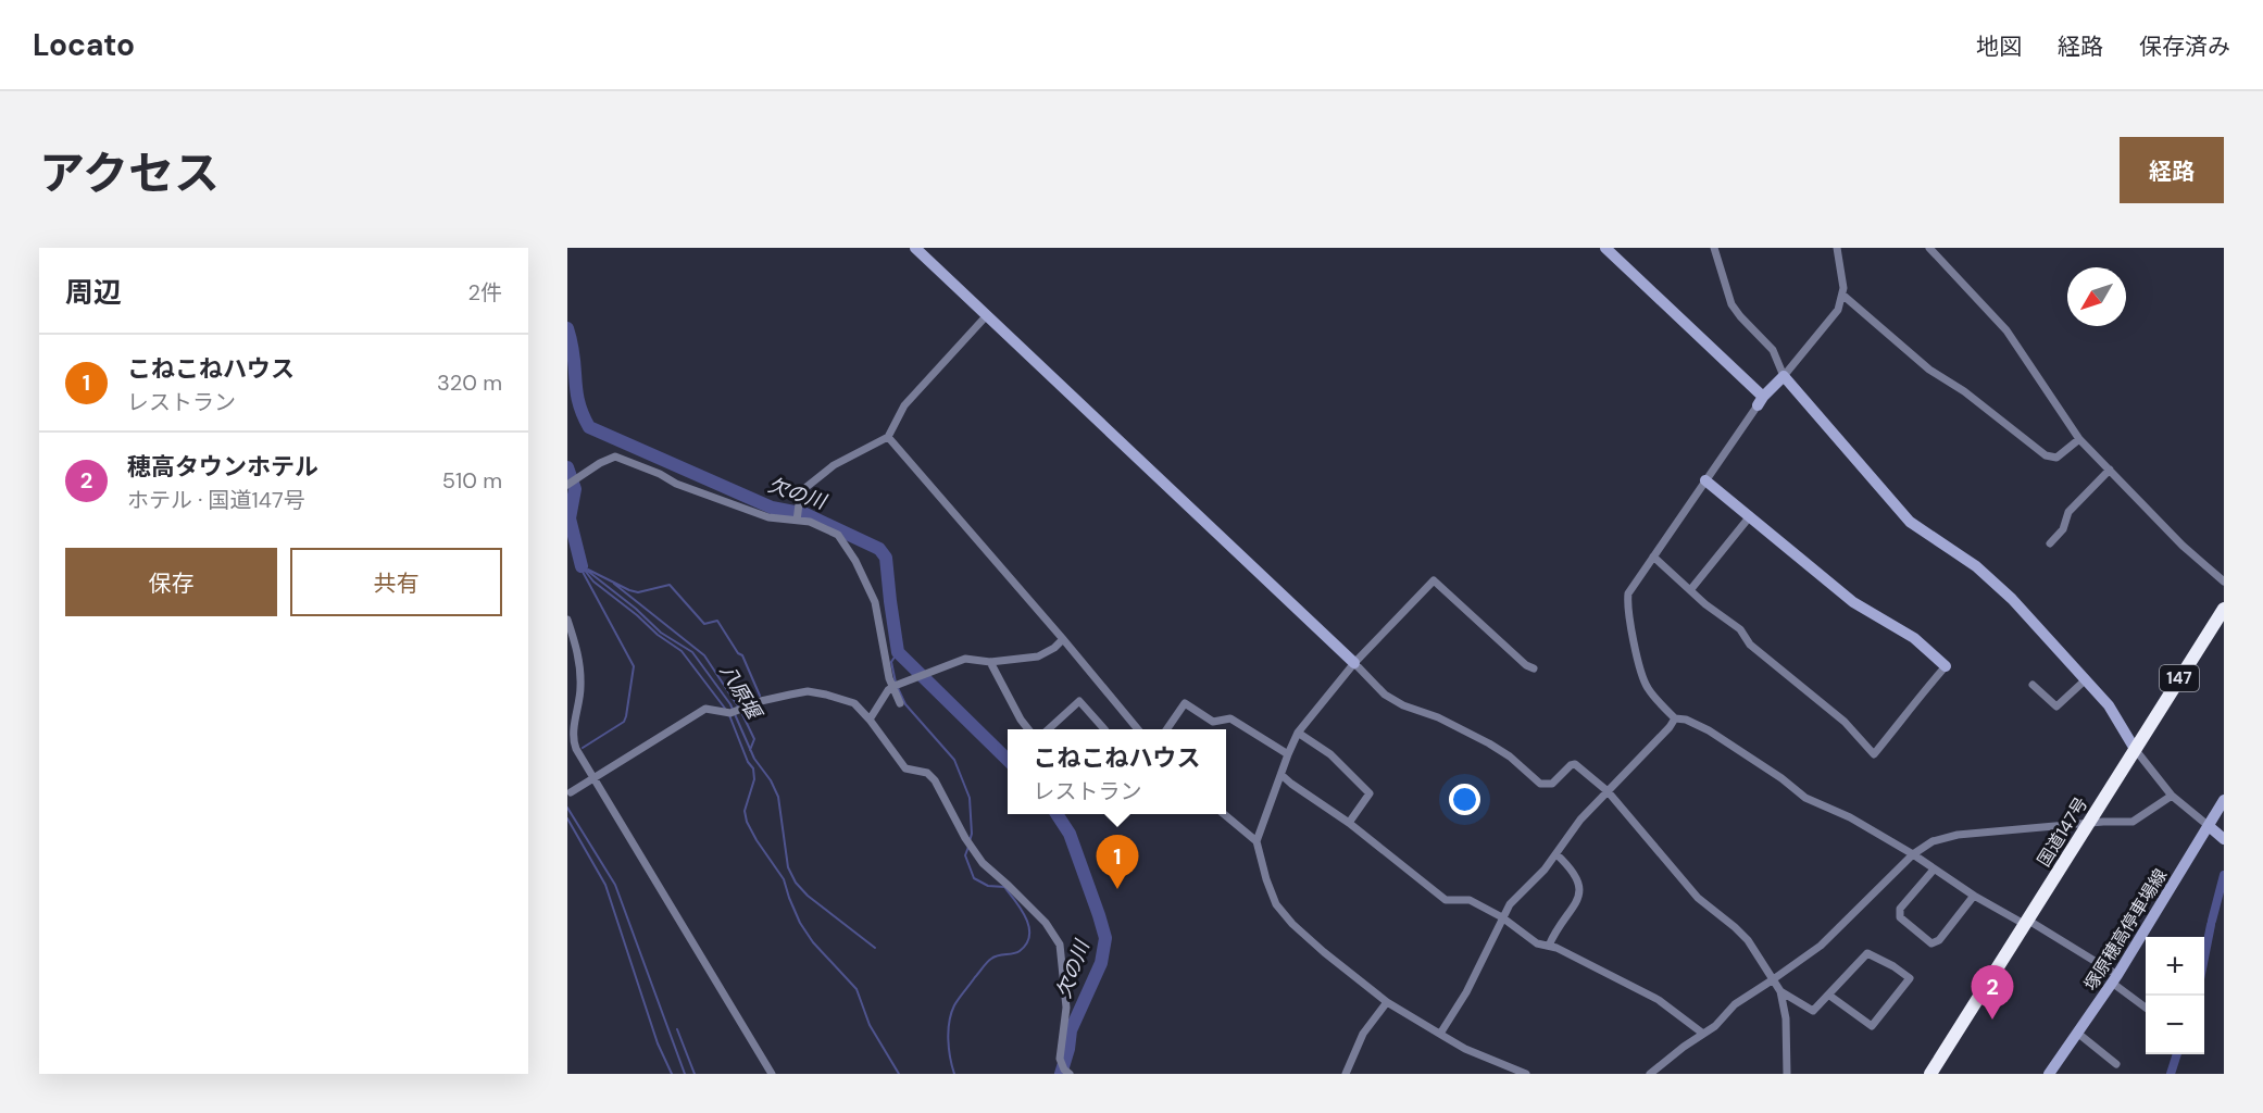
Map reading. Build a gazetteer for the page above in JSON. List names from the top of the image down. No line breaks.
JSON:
{"streets":{"highway":["147","国道147号"],"street":["塚原穂高停車場線"]},"water":["欠の川","八原堰"],"north":"bottom left","page":{"header":"Locato","nav":["地図","経路","保存済み"],"title":"アクセス","buttons":["経路",["保存","共有"]],"heading":["周辺","2件"],"list":[{"mark":"1","name":"こねこねハウス","note":"レストラン","value":"320 m"},{"mark":"2","name":"穂高タウンホテル","note":"ホテル · 国道147号","value":"510 m"}],"popup":["こねこねハウス","レストラン"],"pins":["1","2"],"map_buttons":["+","−"]}}
